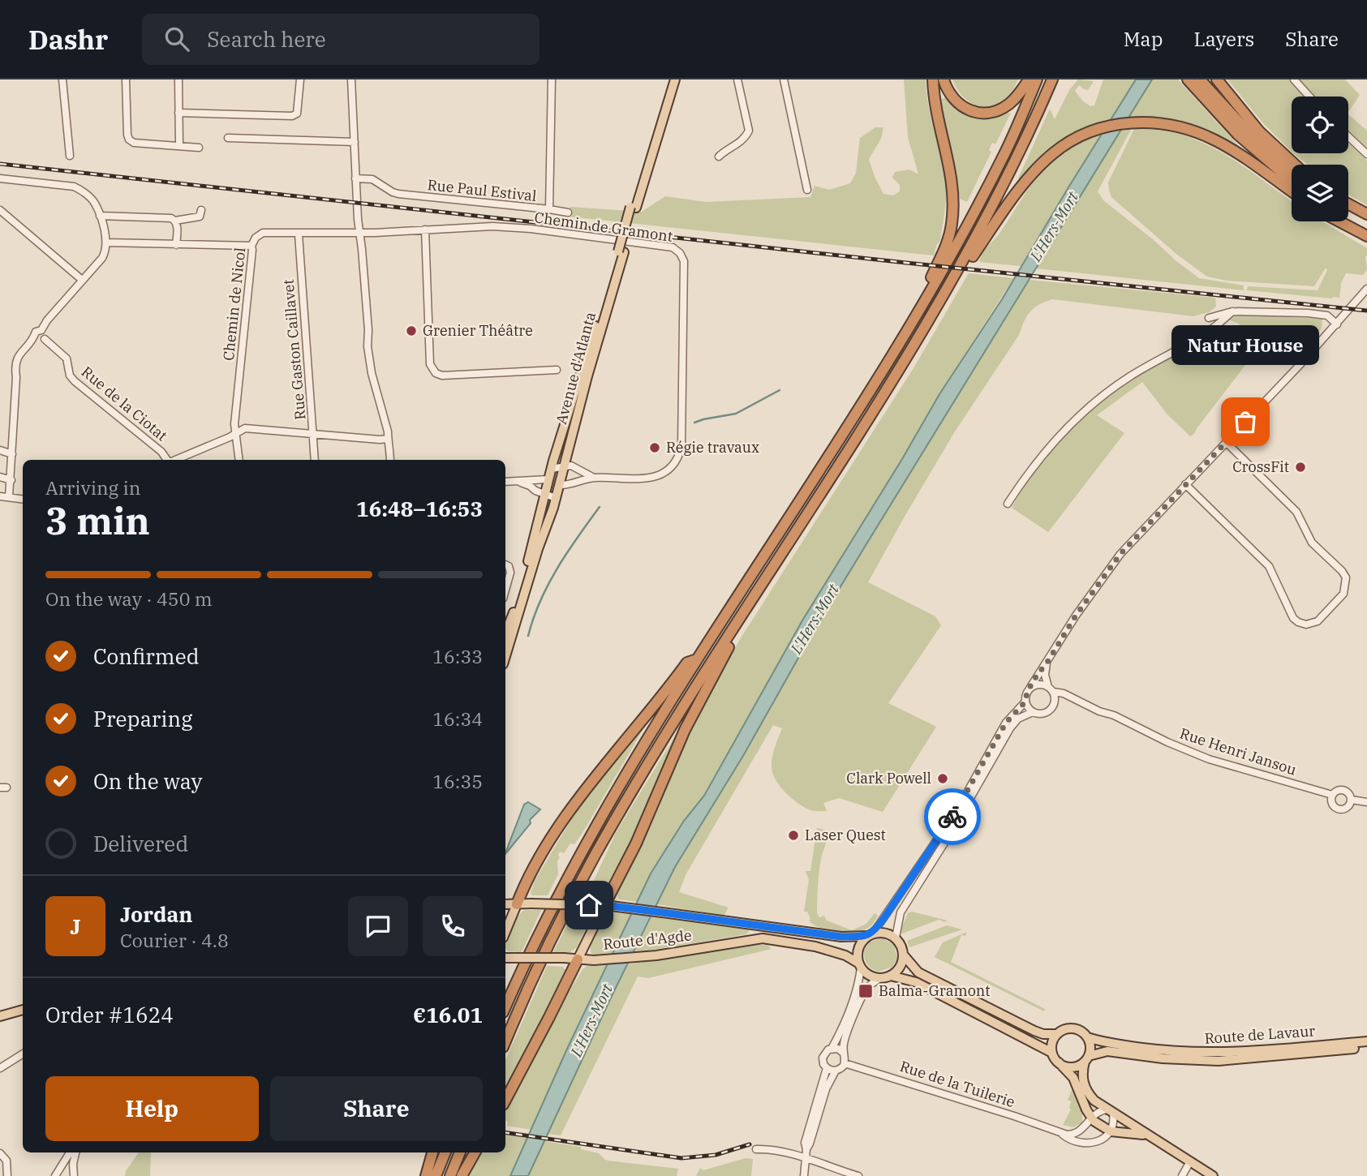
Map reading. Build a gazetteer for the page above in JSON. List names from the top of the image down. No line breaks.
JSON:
{"streets":{"main road":["Avenue d'Atlanta","Route d'Agde","Route de Lavaur"],"street":["Rue Paul Estival","Chemin de Gramont","Chemin de Nicol","Rue Gaston Caillavet","Rue de la Ciotat","Rue Henri Jansou","Rue de la Tuilerie"]},"crossings":[["Chemin de Gramont","Chemin de Nicol"],["Chemin de Gramont","Avenue d'Atlanta"],["Chemin de Nicol","Rue Gaston Caillavet"]],"water":["L'Hers-Mort"],"places":{"other":["Grenier Théâtre","Natur House","Régie travaux","CrossFit","Clark Powell","Laser Quest"],"transit":["Balma-Gramont"]},"page":{"header":"Dashr","search":"Search here","nav":["Map","Layers","Share"],"bubble":"Natur House","heading":["3 min","Arriving in","16:48–16:53"],"panel":["Jordan","Courier · 4.8","Order #1624","€16.01"],"bar":"On the way · 450 m","list":[["Confirmed","16:33"],["Preparing","16:34"],["On the way","16:35"],"Delivered"],"round":"J","buttons":["Help","Share"]}}
